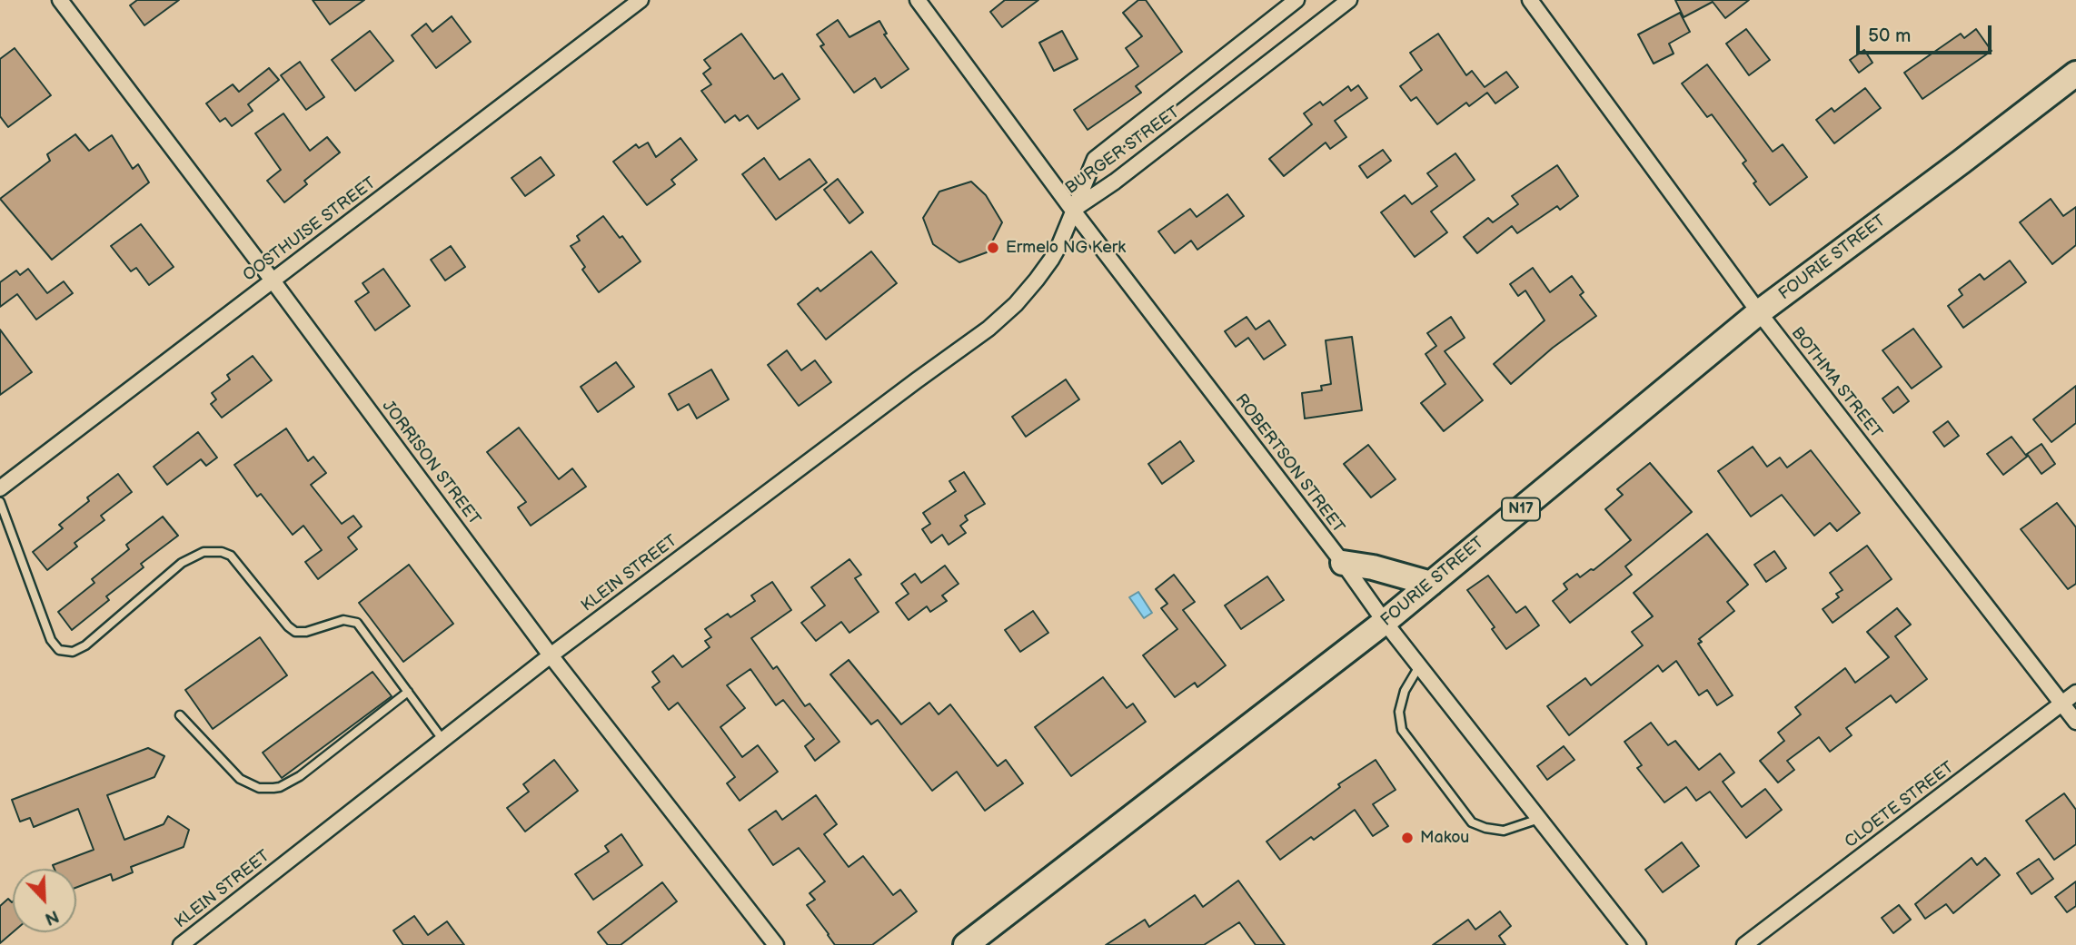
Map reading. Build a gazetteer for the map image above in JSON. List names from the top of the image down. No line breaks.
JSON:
{"streets":{"highway":["FOURIE STREET","N17"],"street":["BURGER STREET","OOSTHUISE STREET","BOTHMA STREET","JORRISON STREET","ROBERTSON STREET","KLEIN STREET","CLOETE STREET"]},"crossings":[["BURGER STREET","ROBERTSON STREET"],["BURGER STREET","KLEIN STREET"],["OOSTHUISE STREET","JORRISON STREET"],["FOURIE STREET","BOTHMA STREET"],["FOURIE STREET","ROBERTSON STREET"],["BOTHMA STREET","CLOETE STREET"],["JORRISON STREET","KLEIN STREET"],["ROBERTSON STREET","KLEIN STREET"]],"places":["Ermelo NG Kerk","Makou"],"scale_bar":"50 m","north":"bottom right"}
